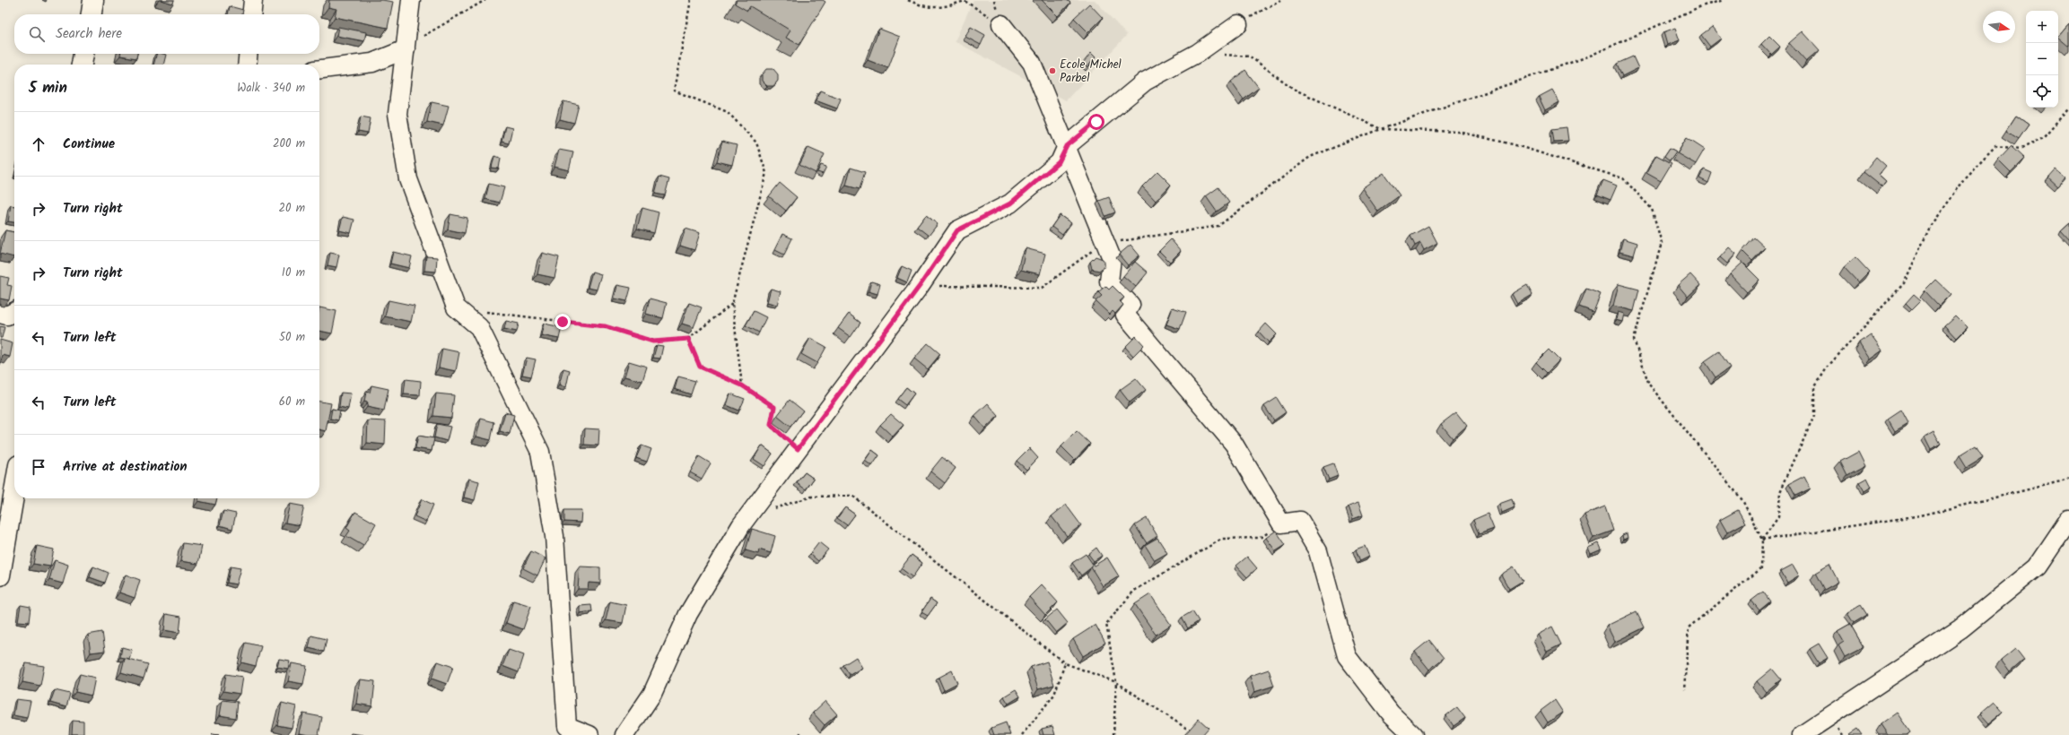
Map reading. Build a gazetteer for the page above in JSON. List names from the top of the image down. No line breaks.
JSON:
{"places":["Ecole Michel Parbel"],"north":"right","page":{"map_buttons":["+","−"],"search":"Search here","heading":["5 min","Walk · 340 m"],"list":[["Continue","200 m"],["Turn right","20 m"],["Turn right","10 m"],["Turn left","50 m"],["Turn left","60 m"],"Arrive at destination"]}}
